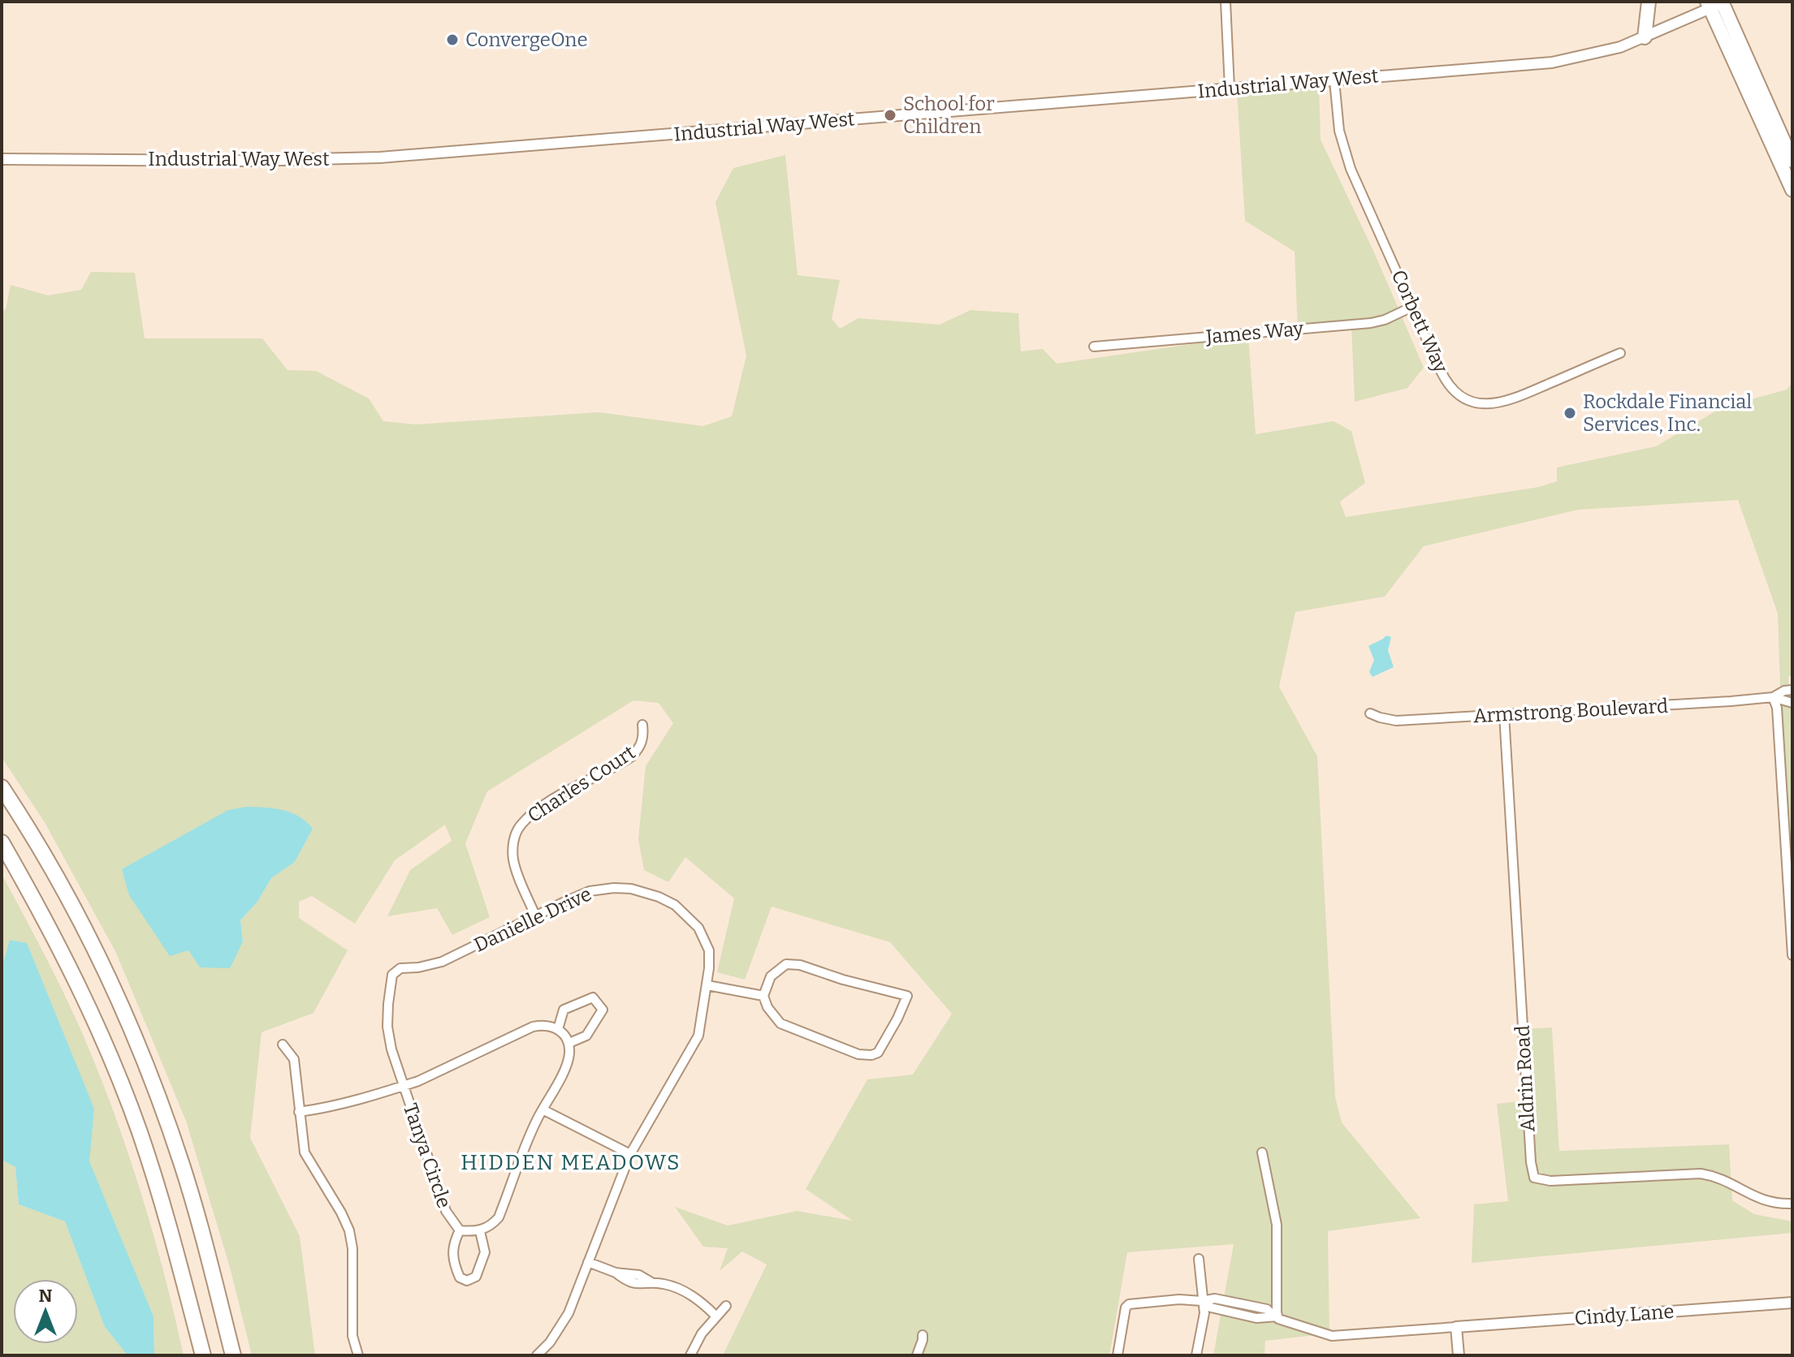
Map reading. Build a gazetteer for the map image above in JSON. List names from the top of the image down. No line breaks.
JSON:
{"streets":{"street":["Industrial Way West","Corbett Way","James Way","Armstrong Boulevard","Charles Court","Danielle Drive","Aldrin Road","Tanya Circle","Cindy Lane"]},"crossings":[["Industrial Way West","Corbett Way"],["Corbett Way","James Way"],["Armstrong Boulevard","Aldrin Road"],["Charles Court","Danielle Drive"],["Danielle Drive","Tanya Circle"]],"districts":["HIDDEN MEADOWS"],"places":["ConvergeOne","School for Children","Rockdale Financial Services, Inc."],"north":"top"}
